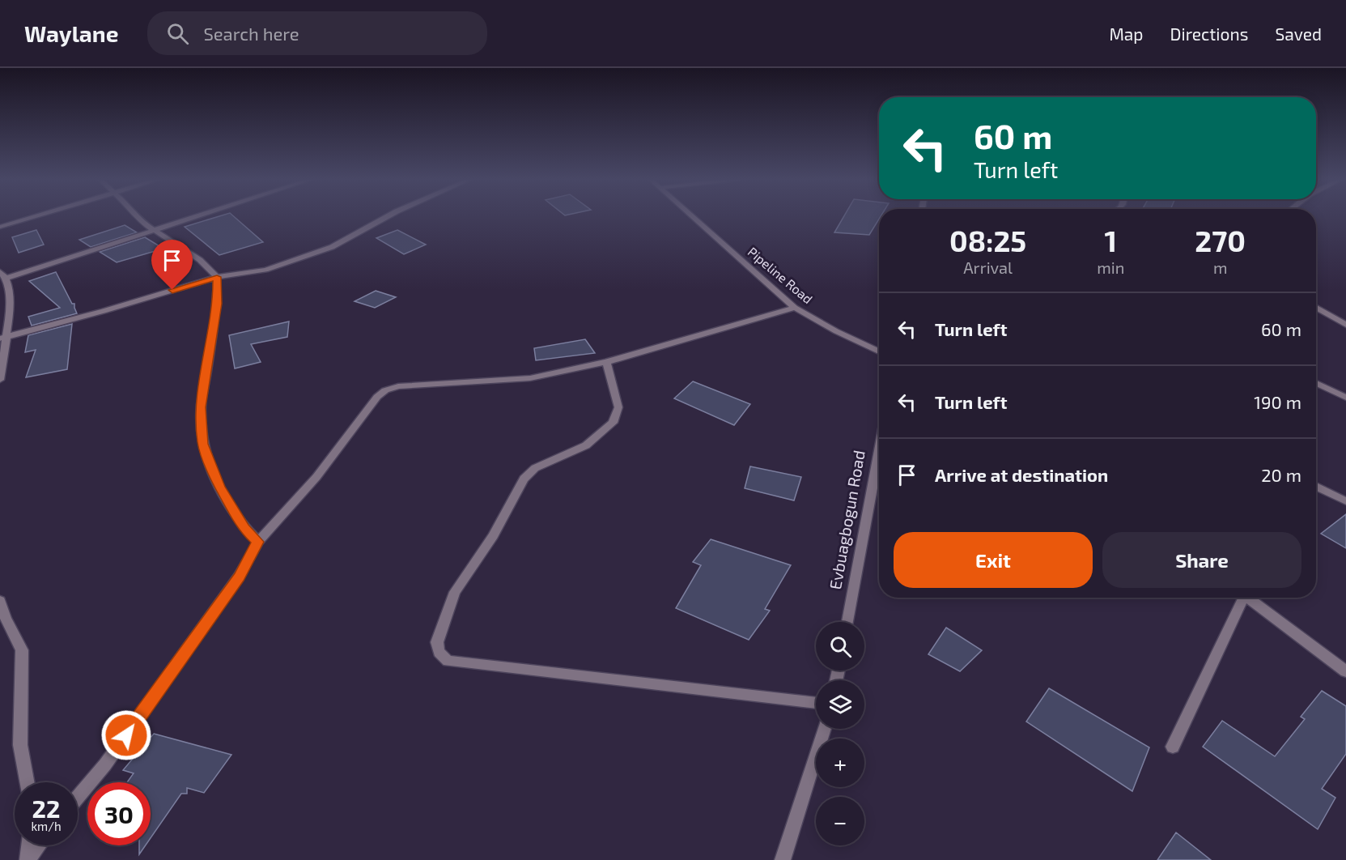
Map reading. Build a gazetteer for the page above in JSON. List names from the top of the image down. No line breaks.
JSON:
{"streets":{"street":["Pipeline Road","Evbuagbogun Road"]},"page":{"header":"Waylane","search":"Search here","nav":["Map","Directions","Saved"],"turn":["60 m","Turn left"],"eta":["08:25","Arrival","1","min","270","m"],"list":[{"name":"Turn left","value":"60 m"},{"name":"Turn left","value":"190 m"},{"name":"Arrive at destination","value":"20 m"}],"buttons":["Exit","Share"],"map_buttons":["+","−"],"speed":"22 km/h","limit":"30"}}
